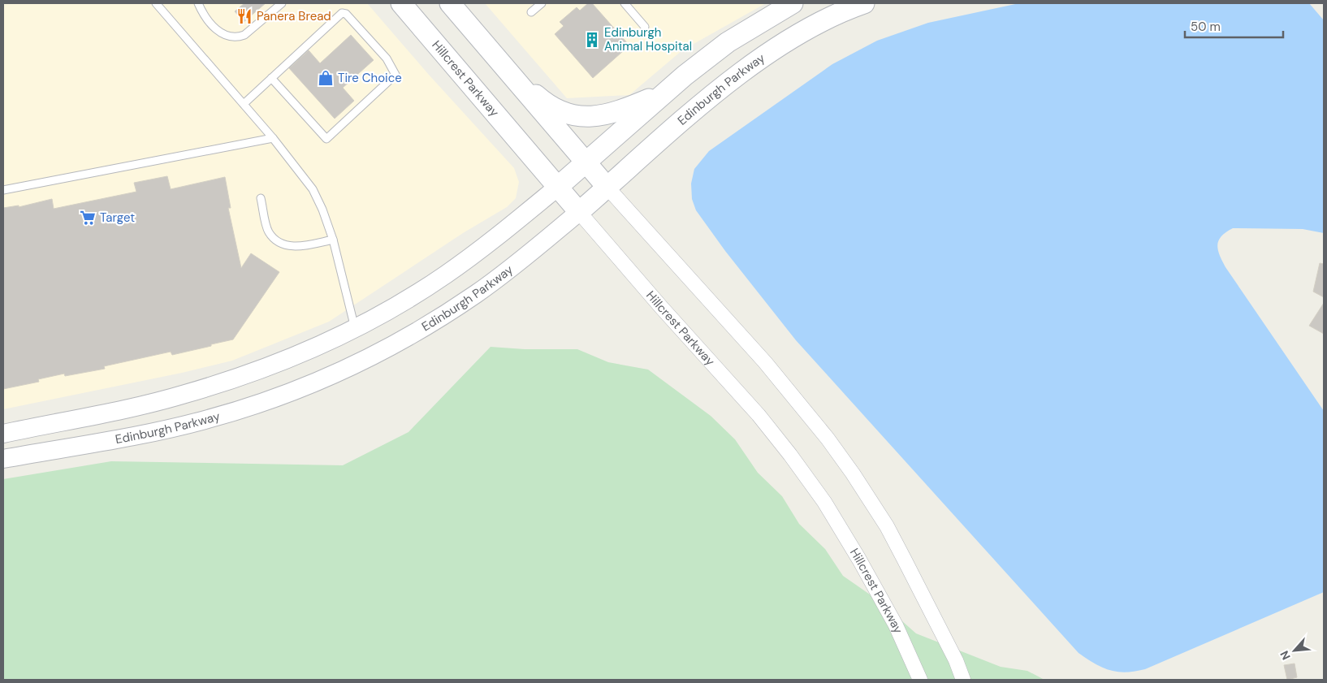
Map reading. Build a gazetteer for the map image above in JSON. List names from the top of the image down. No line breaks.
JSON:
{"streets":{"main road":["Hillcrest Parkway","Edinburgh Parkway"]},"crossings":[["Hillcrest Parkway","Edinburgh Parkway"]],"places":{"restaurant":["Panera Bread"],"building":["Edinburgh Animal Hospital"],"shop":["Tire Choice"],"supermarket":["Target"]},"scale_bar":"50 m","north":"bottom left"}
